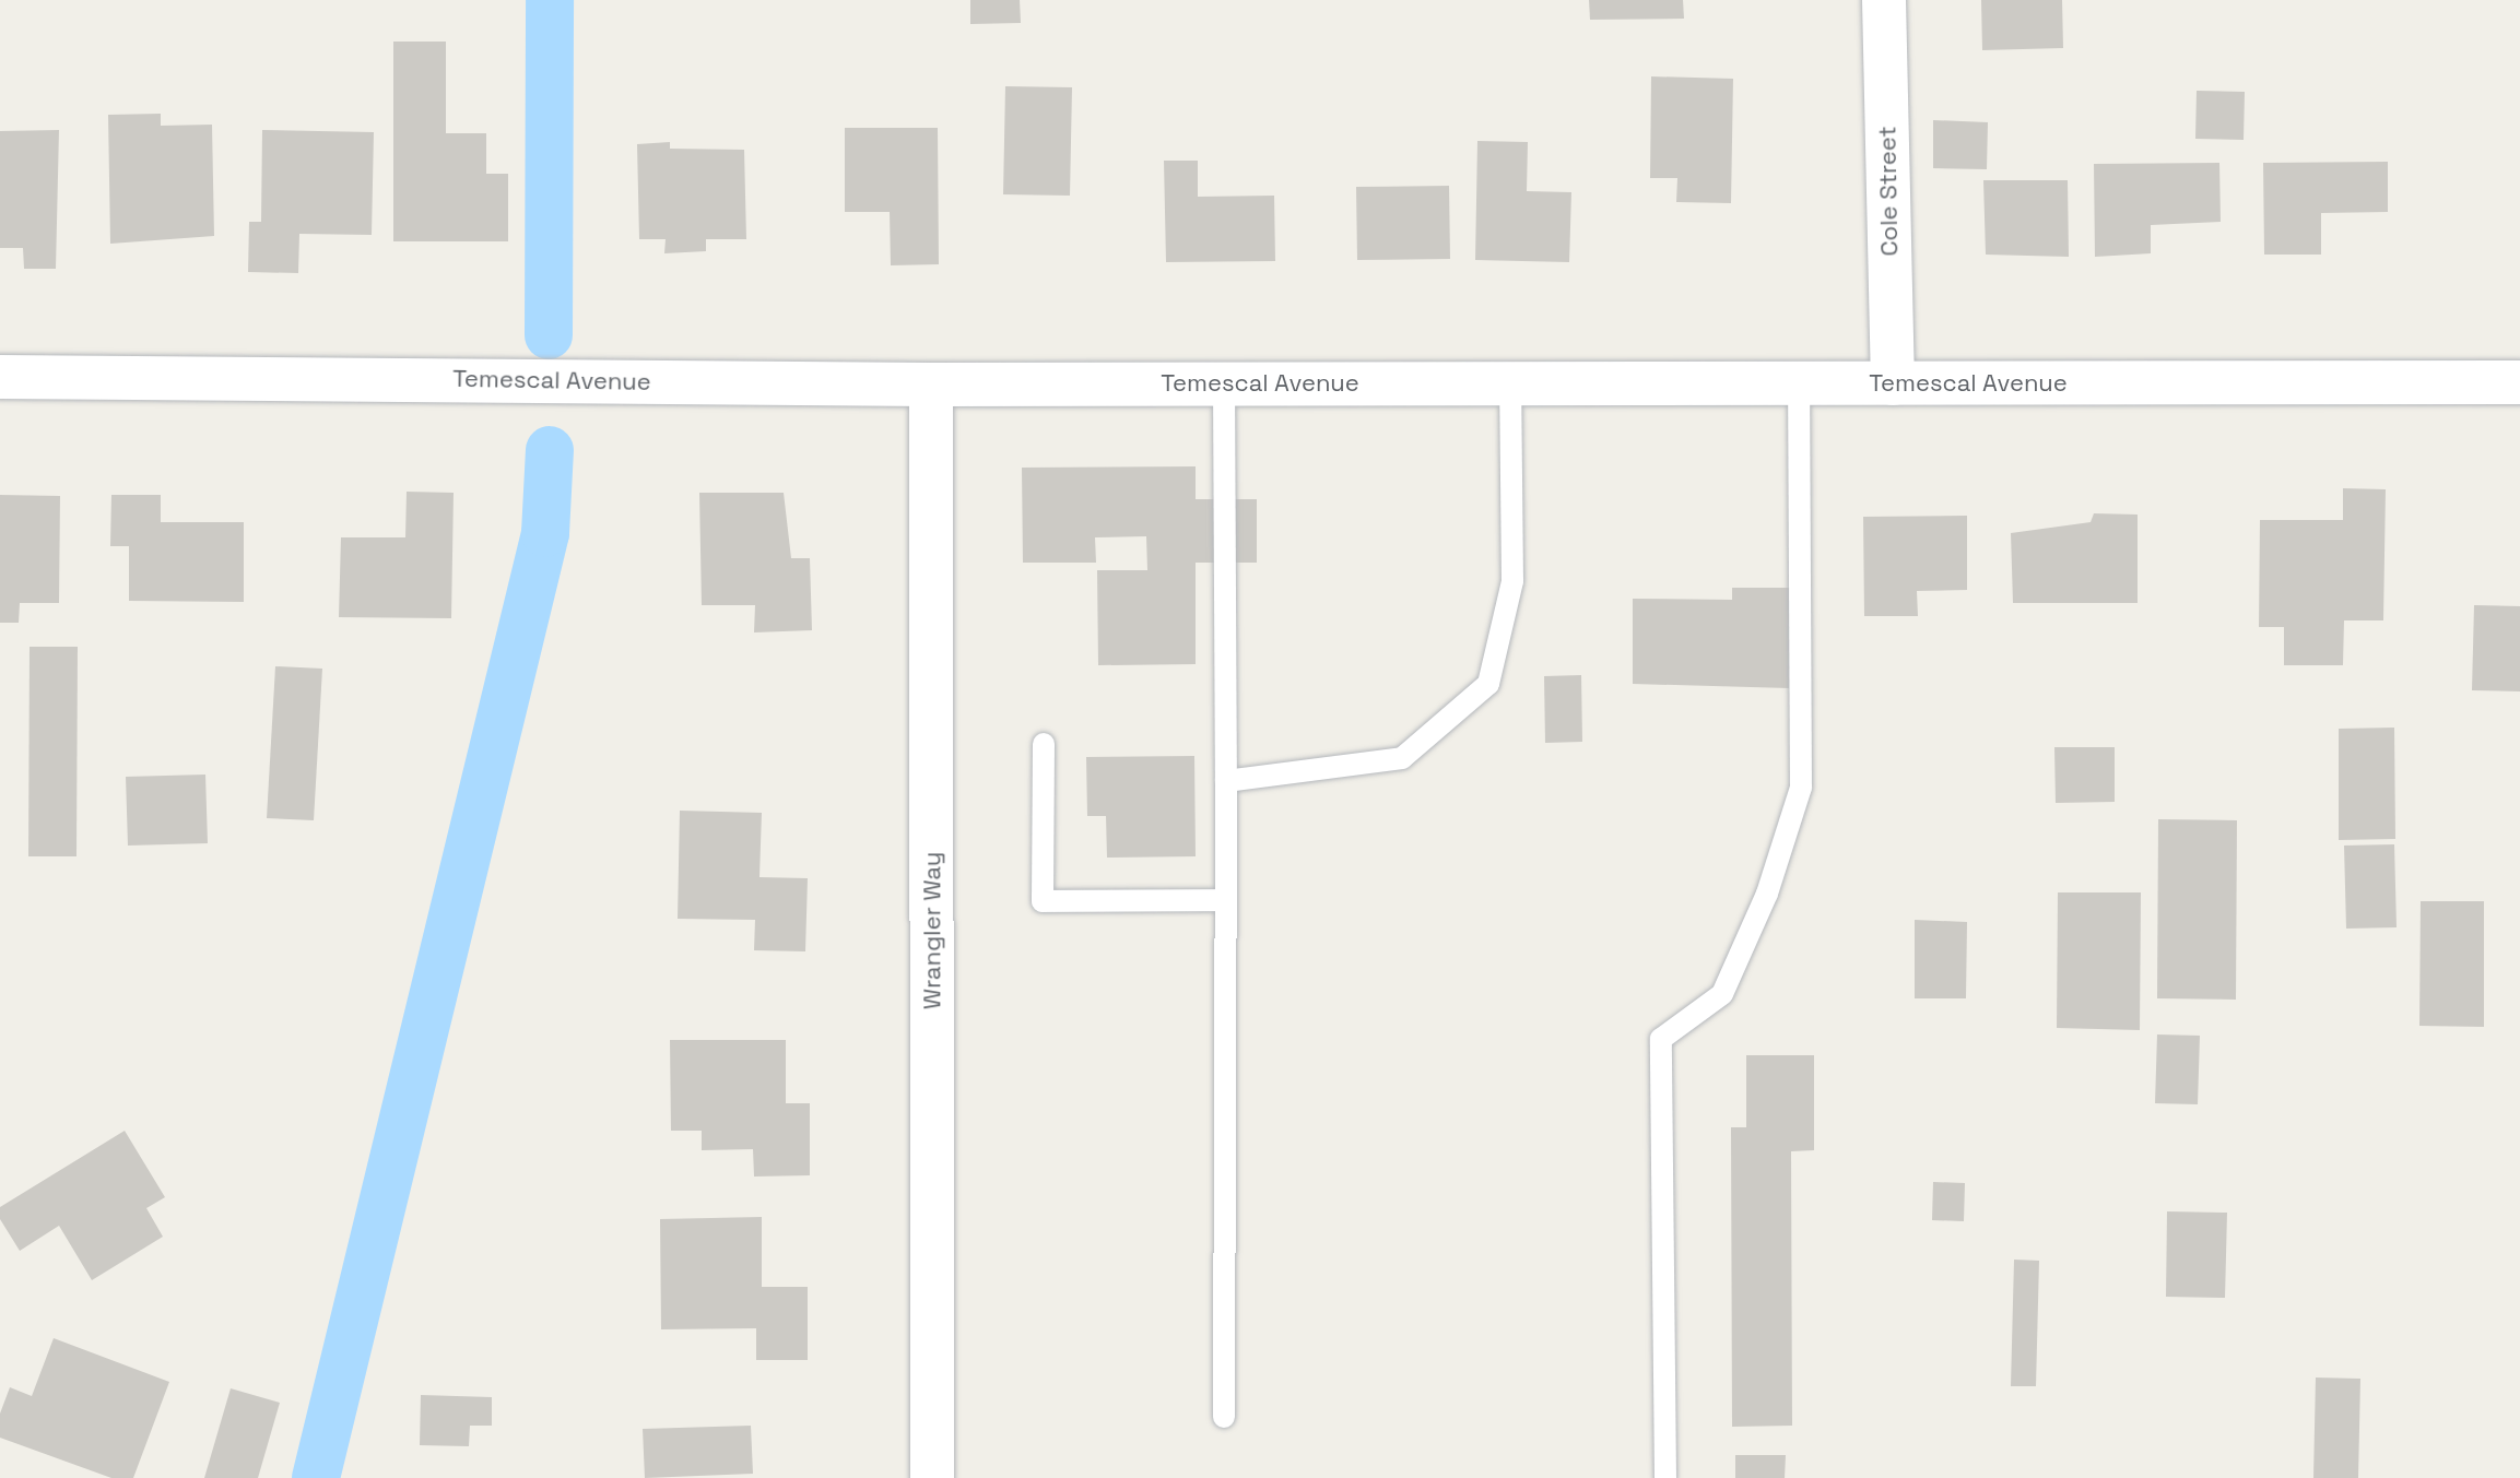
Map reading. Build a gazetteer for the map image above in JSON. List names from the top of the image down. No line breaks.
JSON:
{"streets":{"street":["Cole Street","Temescal Avenue","Wrangler Way"]},"crossings":[["Cole Street","Temescal Avenue"],["Temescal Avenue","Wrangler Way"]]}
